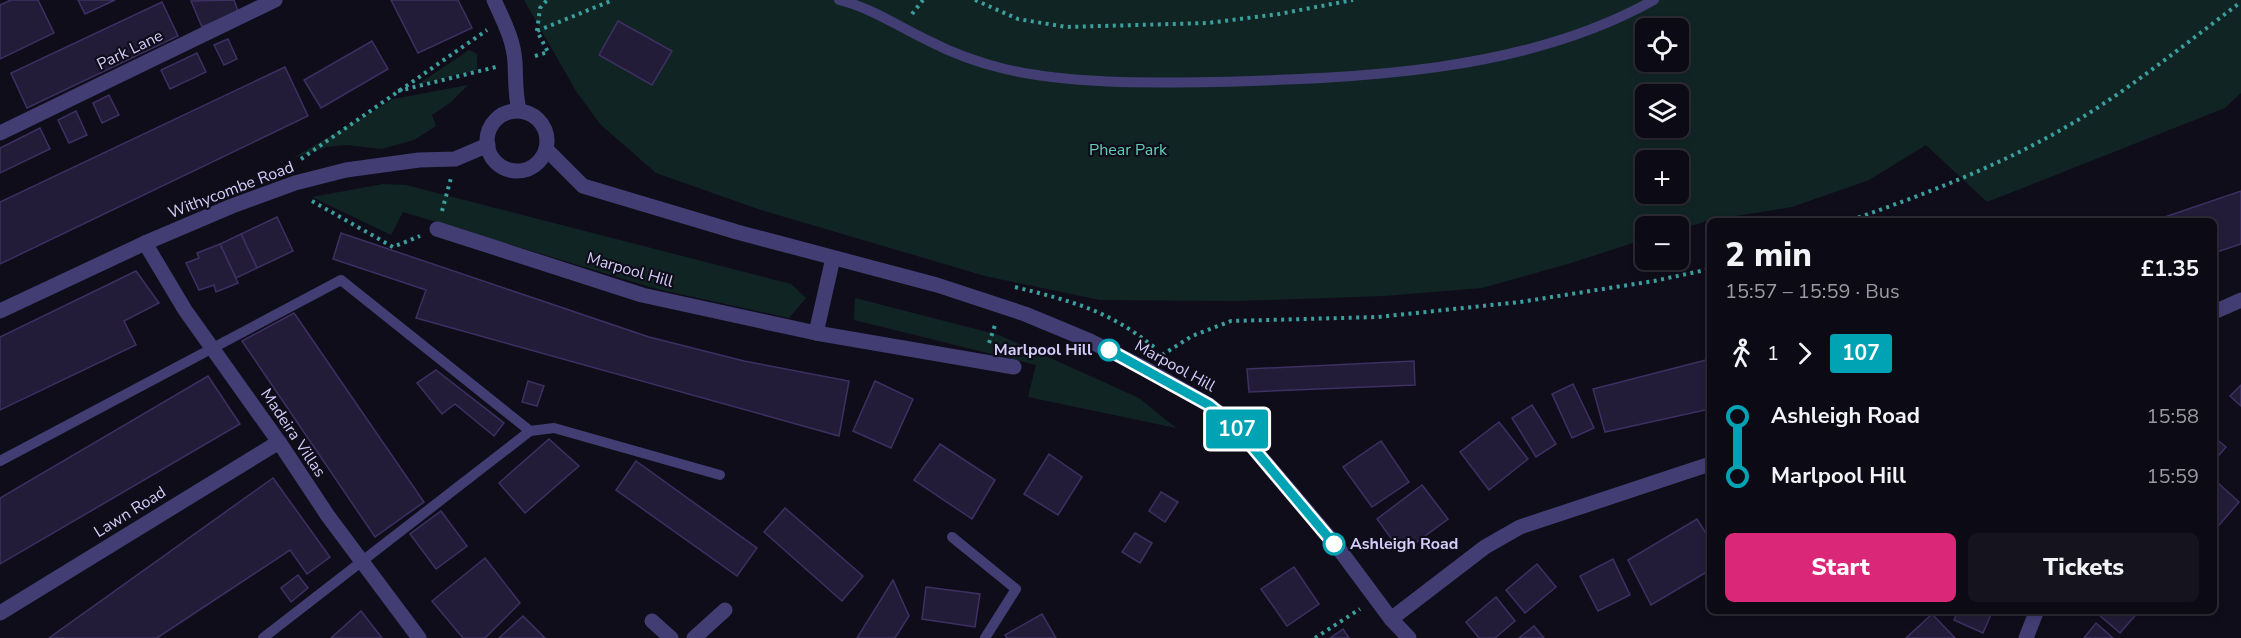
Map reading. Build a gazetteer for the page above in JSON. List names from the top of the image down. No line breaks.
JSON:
{"streets":{"street":["Park Lane","Withycombe Road","Marpool Hill","Madeira Villas","Lawn Road"]},"crossings":[["Withycombe Road","Marpool Hill"],["Withycombe Road","Madeira Villas"],["Madeira Villas","Lawn Road"]],"parks":["Phear Park"],"places":["Marlpool Hill","Ashleigh Road"],"lines":["bus line 107"],"page":{"on_map":"107","map_buttons":["+","−"],"heading":["2 min","15:57 – 15:59 · Bus","£1.35"],"legs":["1","107"],"list":[{"name":"Ashleigh Road","value":"15:58"},{"name":"Marlpool Hill","value":"15:59"}],"buttons":["Start","Tickets"]}}
